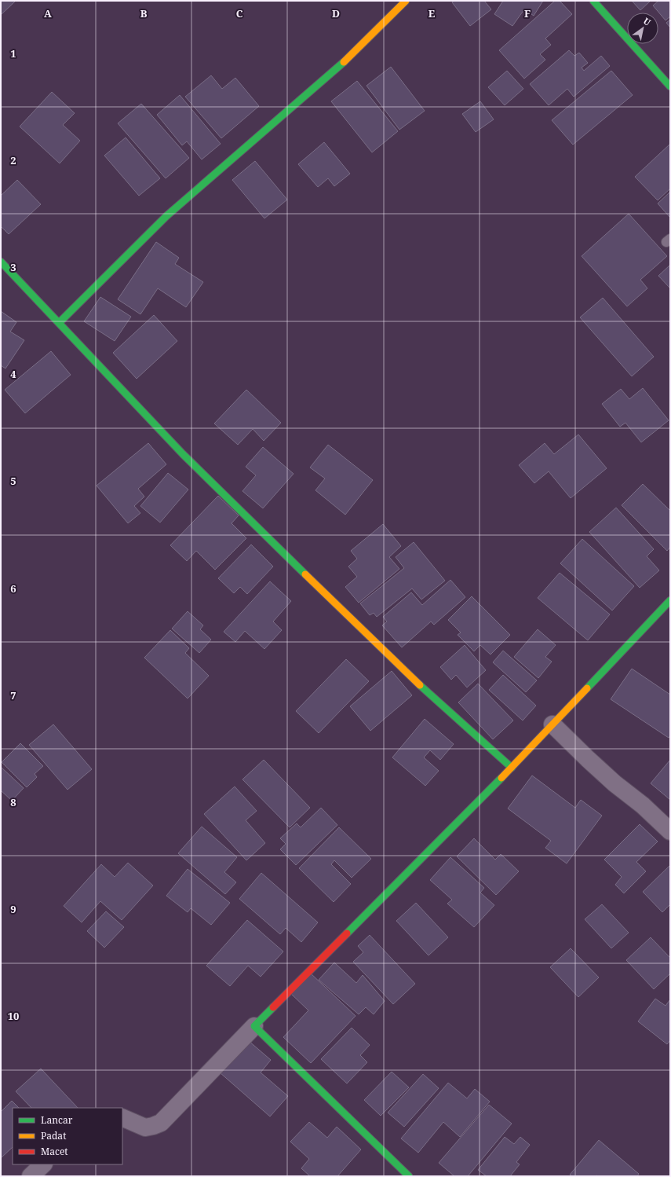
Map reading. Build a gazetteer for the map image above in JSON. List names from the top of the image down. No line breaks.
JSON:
{"legend":["Lancar","Padat","Macet"],"north":"top right","grid":{"columns":["A","B","C","D","E","F"],"rows":["1","2","3","4","5","6","7","8","9","10"]}}
